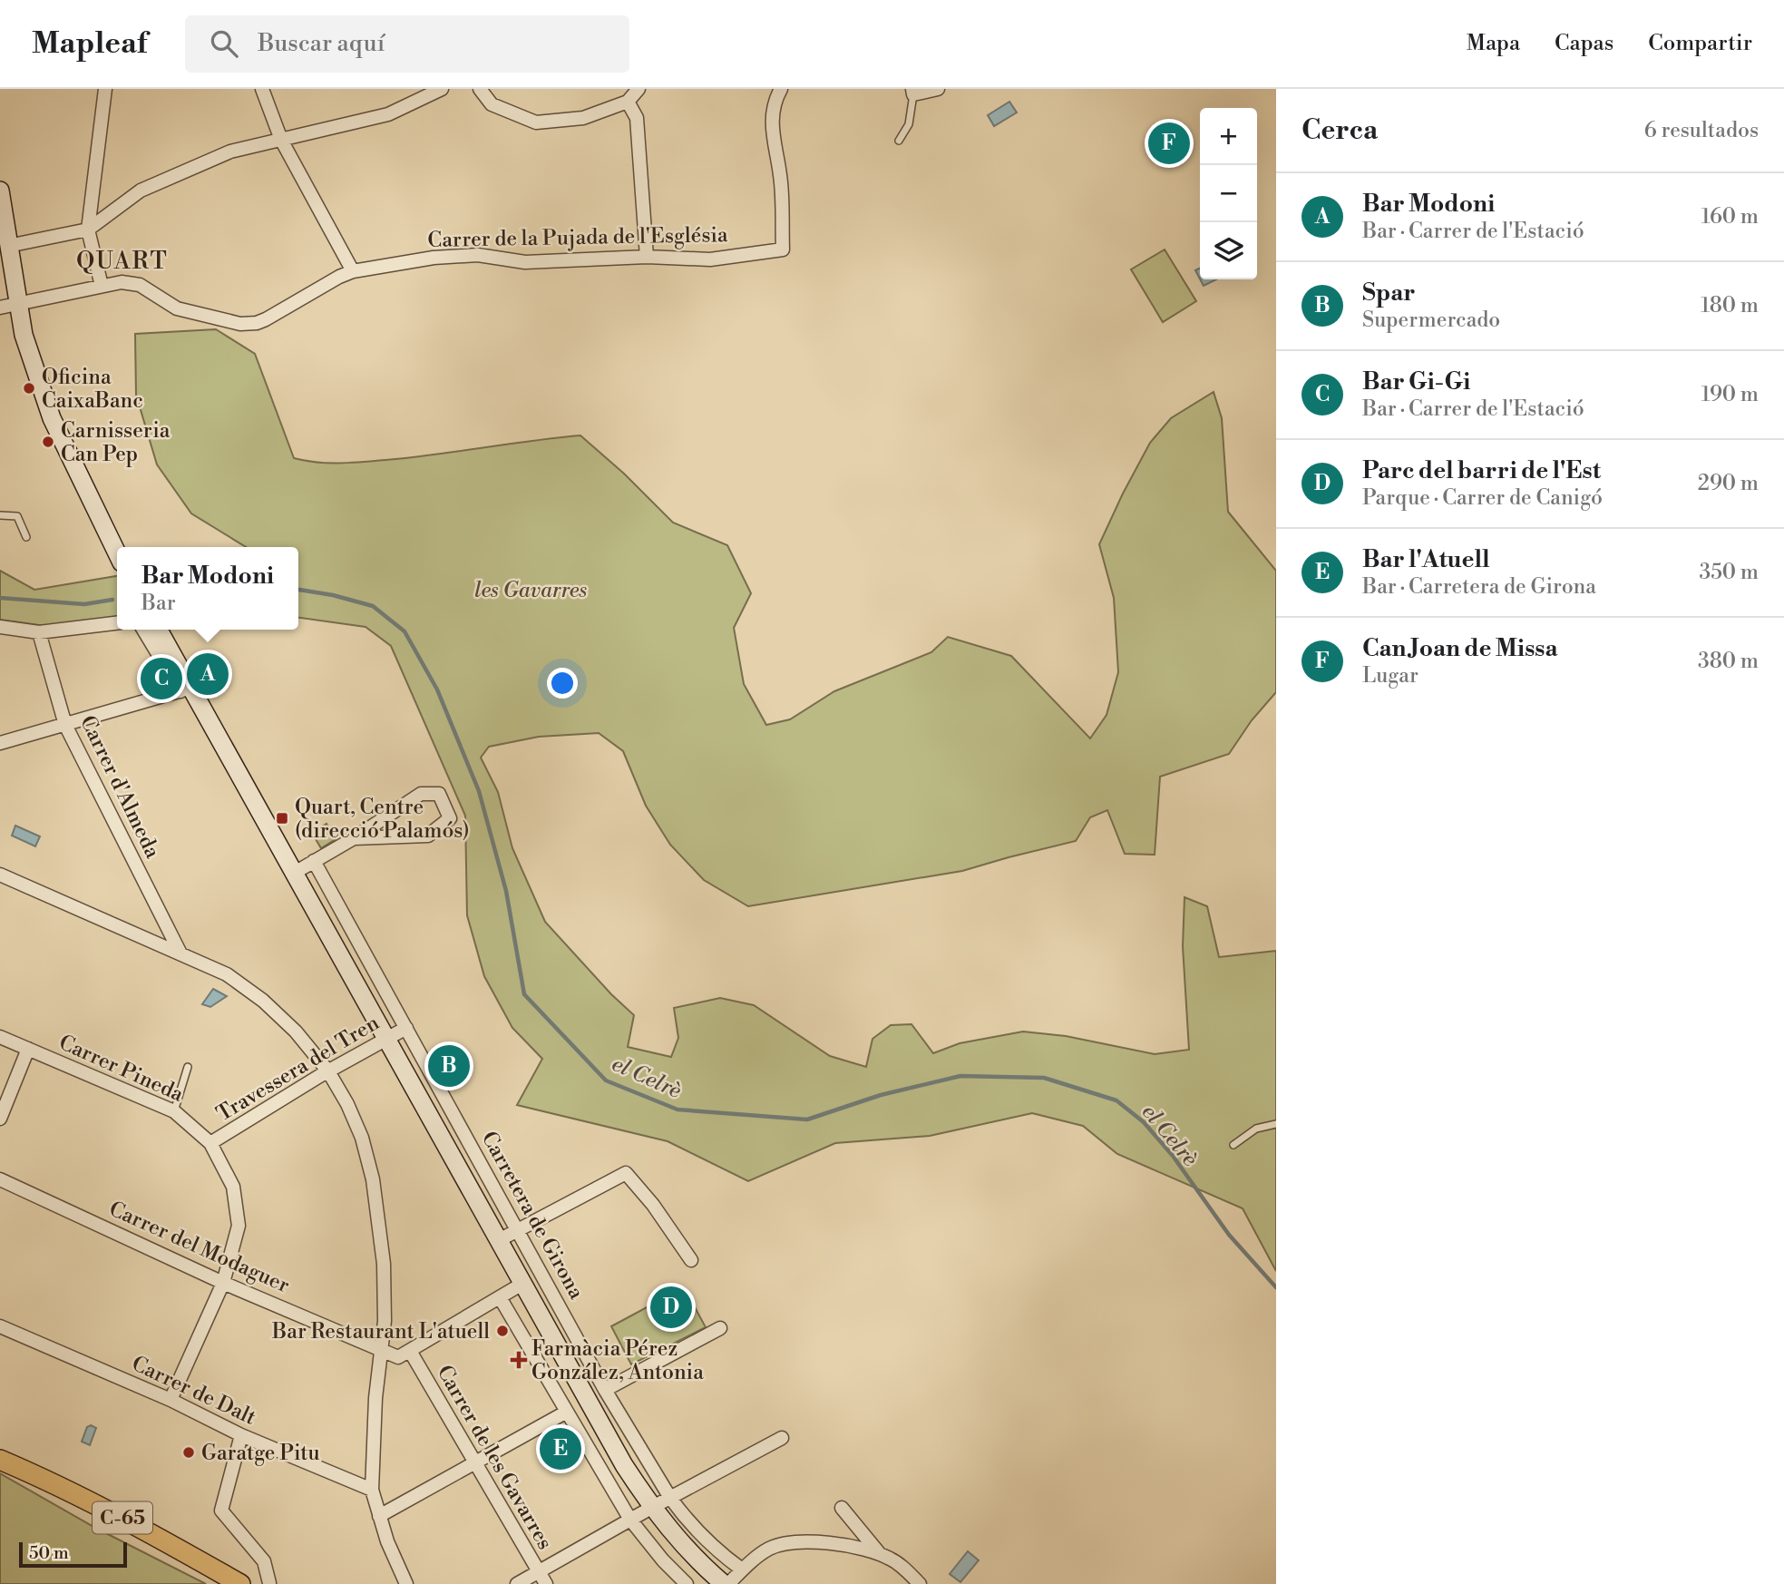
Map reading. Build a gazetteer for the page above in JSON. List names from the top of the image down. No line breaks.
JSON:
{"streets":{"main road":["C-65"],"street":["Carrer de la Pujada de l'Església","Carrer d'Almeda","Carrer Pineda","Travessera del Tren","Carretera de Girona","Carrer del Modaguer","Carrer de Dalt","Carrer de les Gavarres"]},"crossings":[["Carrer Pineda","Travessera del Tren"],["Carrer Pineda","Carrer del Modaguer"],["Carrer Pineda","Carrer de Dalt"],["Travessera del Tren","Carretera de Girona"],["Carrer del Modaguer","Carrer de les Gavarres"]],"districts":["QUART"],"water":["el Celrè"],"parks":["les Gavarres"],"places":{"other":["Oficina CaixaBanc","Carnisseria Can Pep","Bar Restaurant L'atuell","Garatge Pitu"],"transit":["Quart, Centre (direcció Palamós)"],"health":["Farmàcia Pérez González, Antonia"]},"scale_bar":"50 m","page":{"header":"Mapleaf","search":"Buscar aquí","nav":["Mapa","Capas","Compartir"],"heading":["Cerca","6 resultados"],"map_buttons":["+","−"],"pins":["F","A","C","B","D","E"],"list":[{"mark":"A","name":"Bar Modoni","note":"Bar · Carrer de l'Estació","value":"160 m"},{"mark":"B","name":"Spar","note":"Supermercado","value":"180 m"},{"mark":"C","name":"Bar Gi-Gi","note":"Bar · Carrer de l'Estació","value":"190 m"},{"mark":"D","name":"Parc del barri de l'Est","note":"Parque · Carrer de Canigó","value":"290 m"},{"mark":"E","name":"Bar l'Atuell","note":"Bar · Carretera de Girona","value":"350 m"},{"mark":"F","name":"Can Joan de Missa","note":"Lugar","value":"380 m"}],"popup":["Bar Modoni","Bar"],"scale":"50 m"}}
